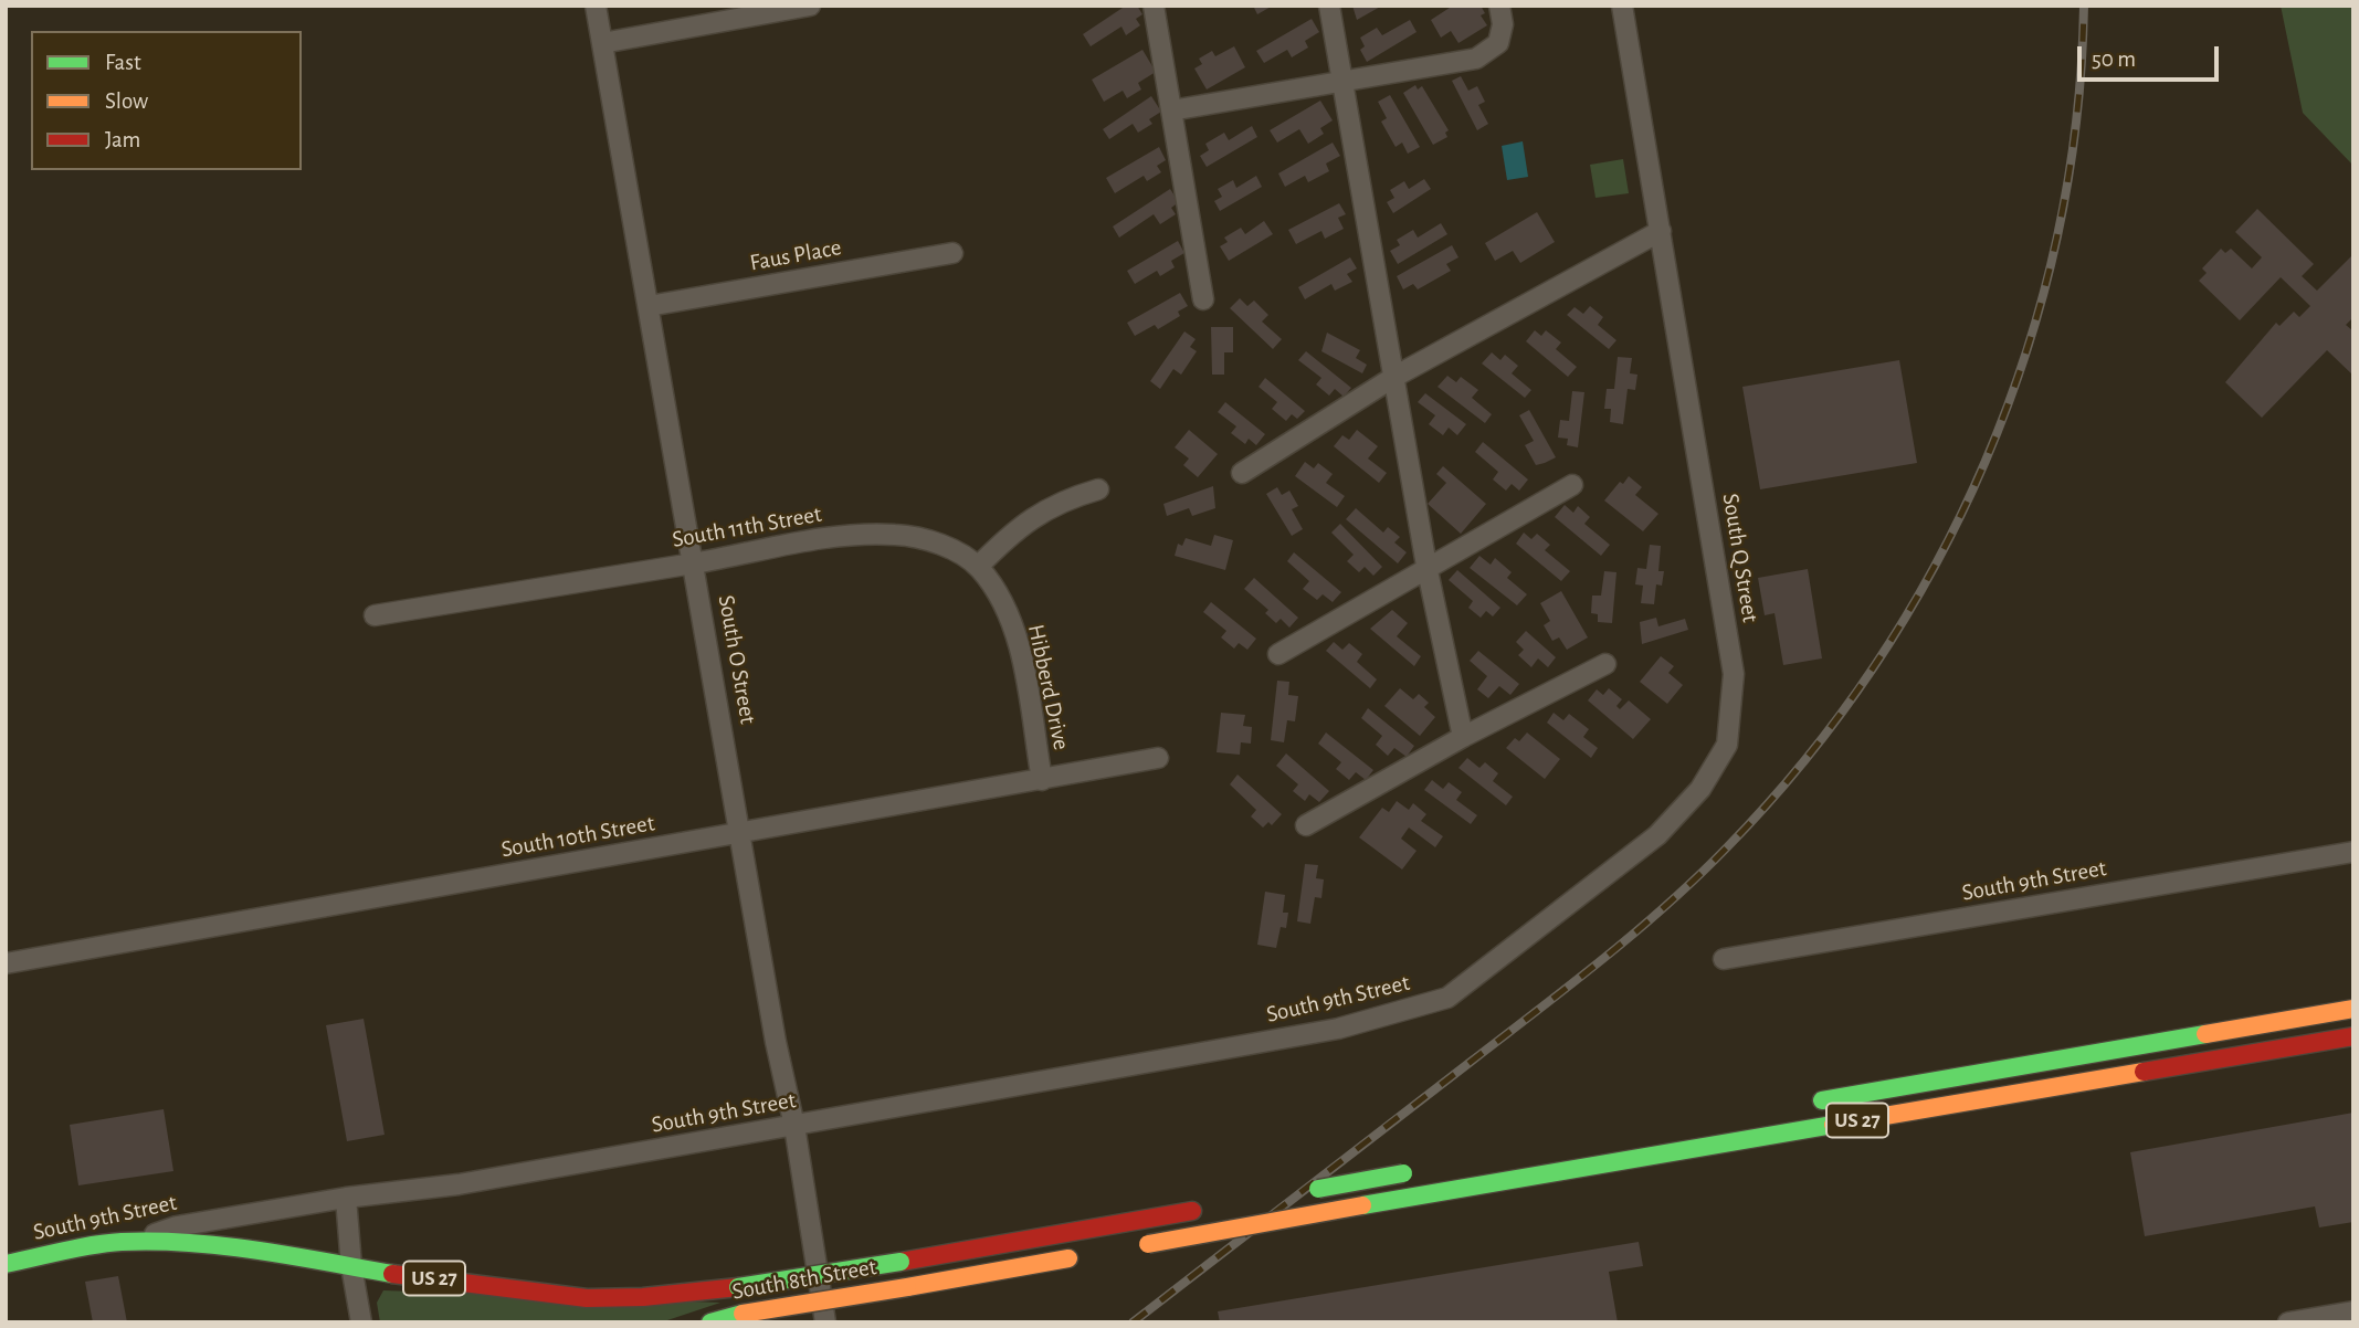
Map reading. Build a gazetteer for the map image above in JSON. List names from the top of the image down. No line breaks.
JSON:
{"streets":{"highway":["South 9th Street","US 27","South 8th Street"],"street":["Faus Place","South 11th Street","South Q Street","South O Street","Hibberd Drive","South 10th Street"]},"crossings":[["Faus Place","South O Street"],["South 11th Street","South O Street"],["South 11th Street","Hibberd Drive"],["South Q Street","South 9th Street"],["South O Street","South 10th Street"],["South O Street","South 9th Street"],["Hibberd Drive","South 10th Street"],["South 9th Street","US 27"]],"legend":["Fast","Slow","Jam"],"scale_bar":"50 m"}
